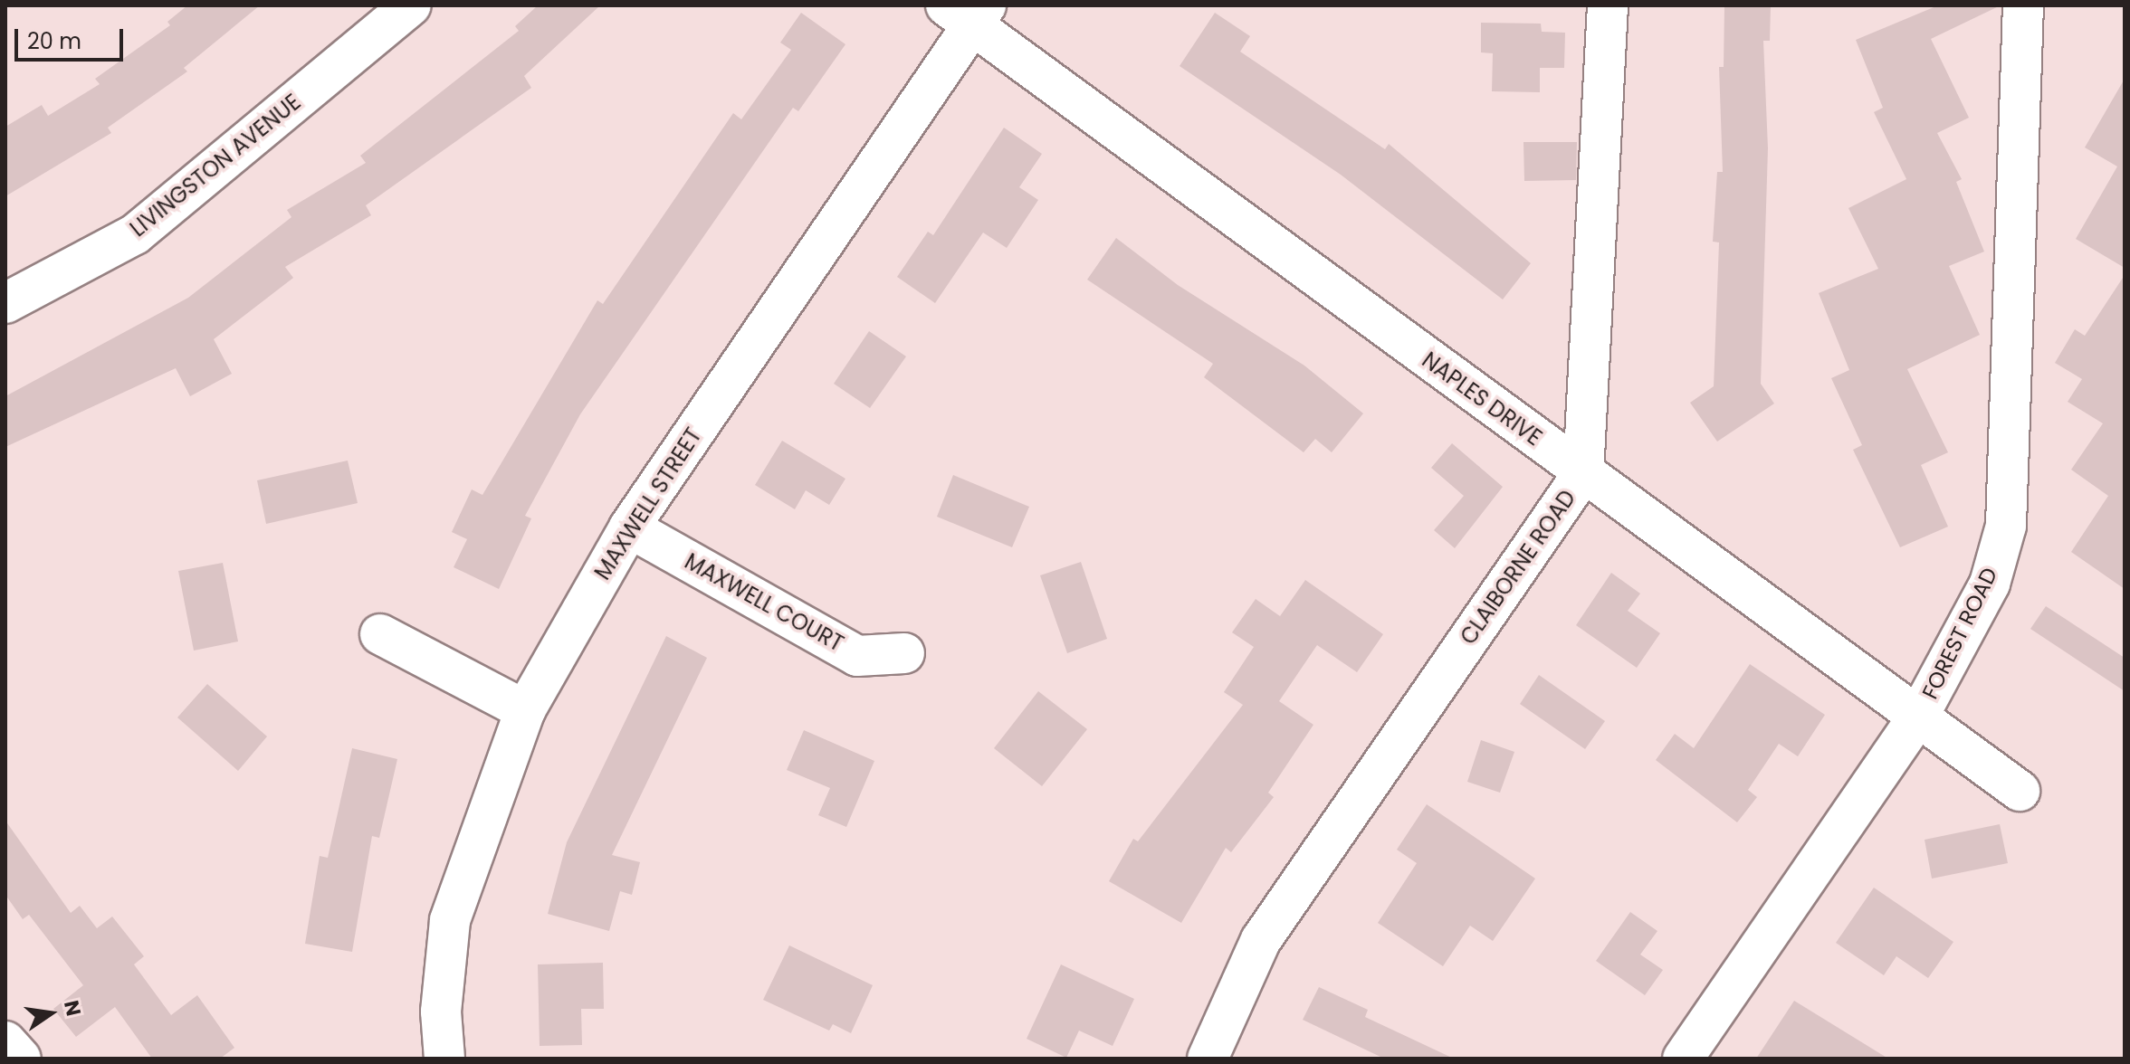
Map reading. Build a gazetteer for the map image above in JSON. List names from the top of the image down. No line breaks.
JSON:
{"streets":{"street":["LIVINGSTON AVENUE","NAPLES DRIVE","MAXWELL STREET","CLAIBORNE ROAD","MAXWELL COURT","FOREST ROAD"]},"crossings":[["NAPLES DRIVE","MAXWELL STREET"],["NAPLES DRIVE","CLAIBORNE ROAD"],["NAPLES DRIVE","FOREST ROAD"],["MAXWELL STREET","MAXWELL COURT"]],"scale_bar":"20 m","north":"right"}
